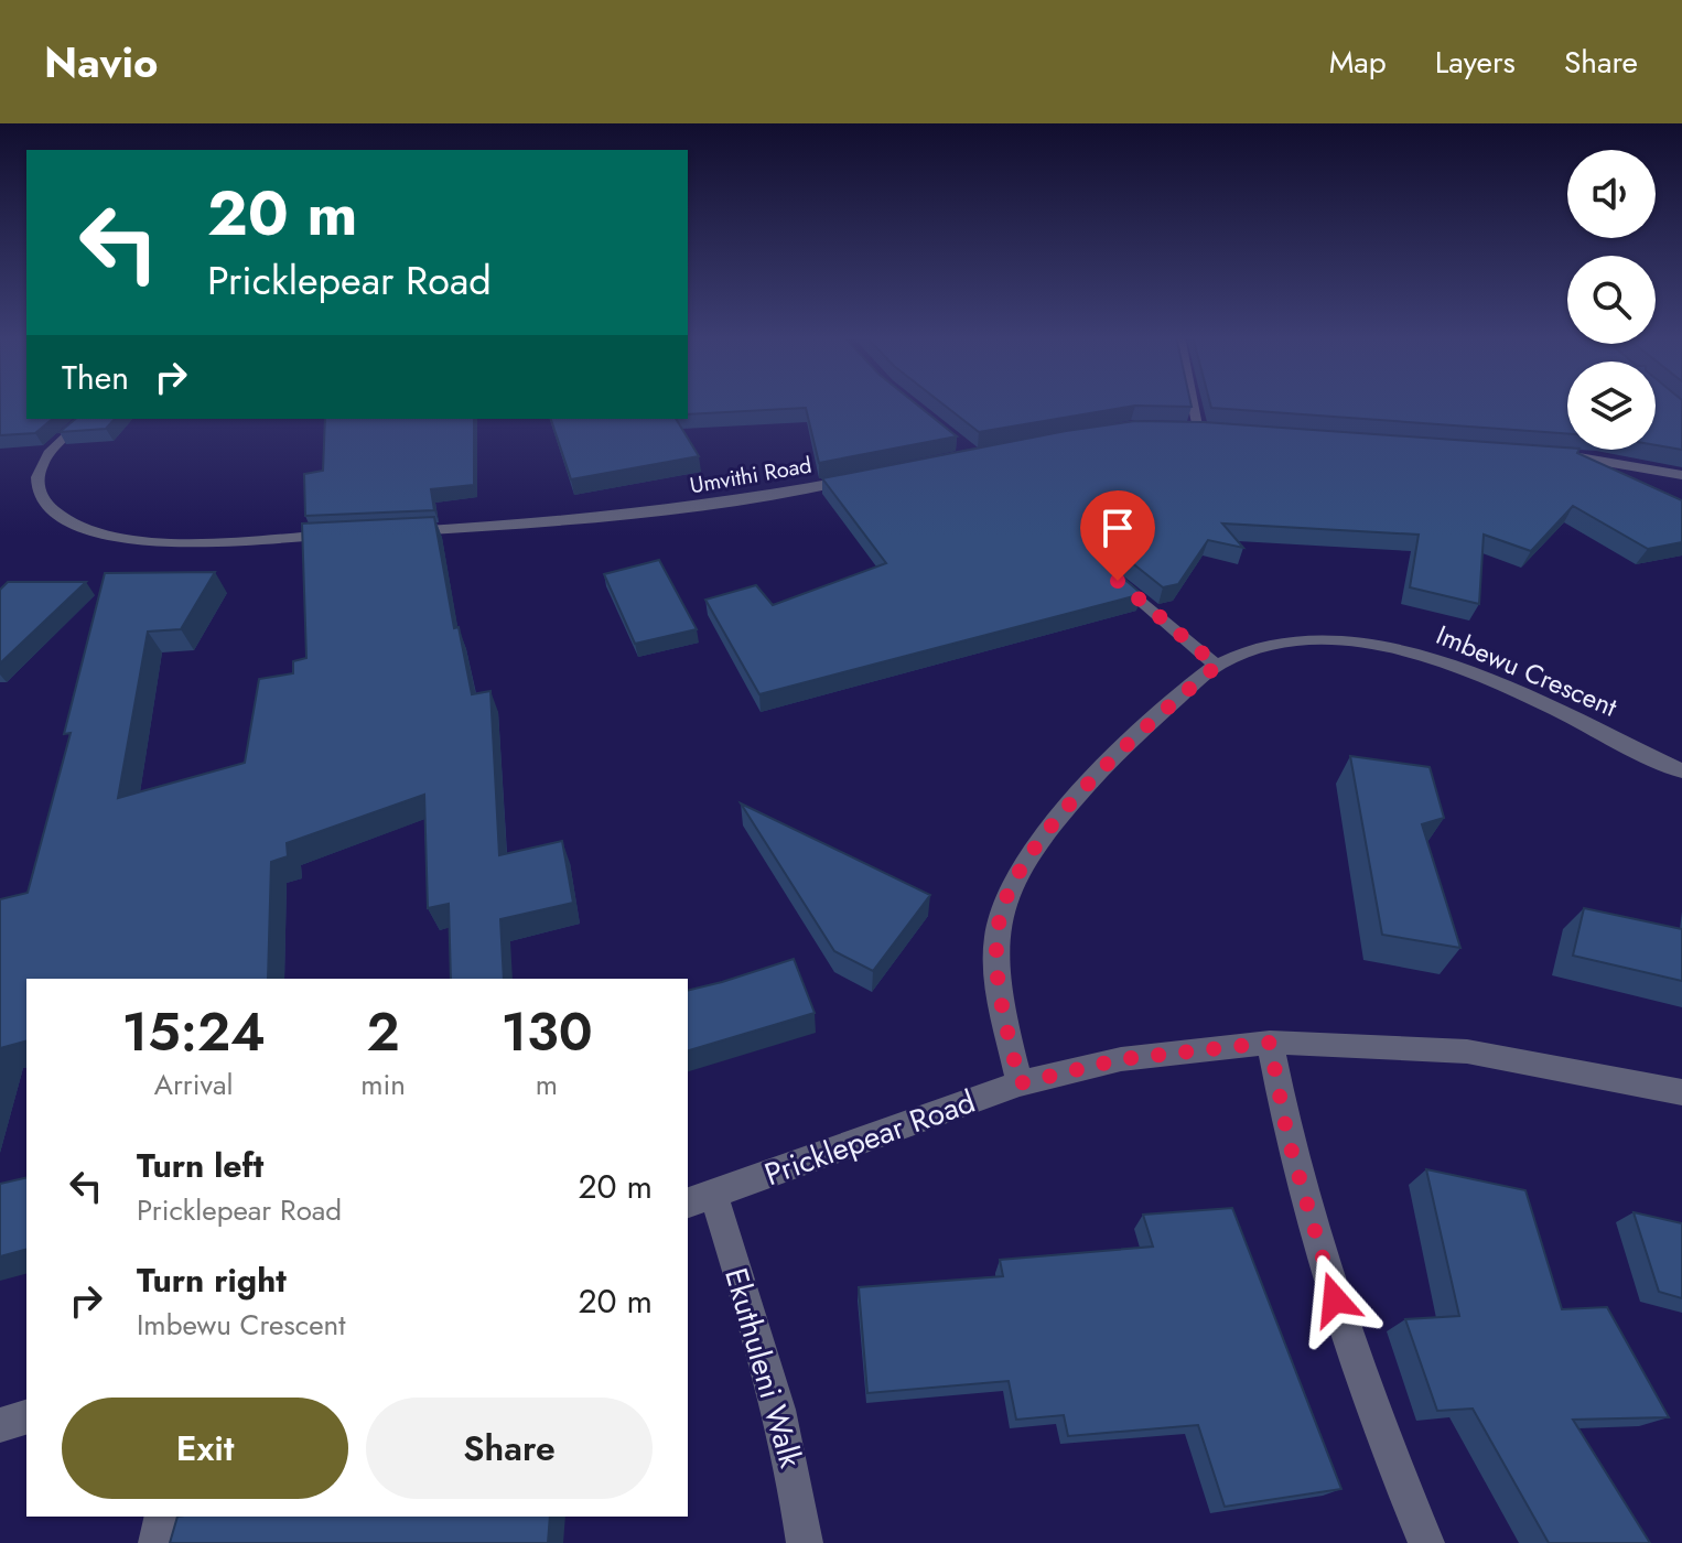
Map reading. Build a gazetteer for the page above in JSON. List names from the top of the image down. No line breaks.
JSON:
{"streets":{"street":["Umvithi Road","Imbewu Crescent","Pricklepear Road","Ekuthuleni Walk"]},"crossings":[["Imbewu Crescent","Pricklepear Road"],["Pricklepear Road","Ekuthuleni Walk"]],"page":{"header":"Navio","nav":["Map","Layers","Share"],"turn":["20 m","Pricklepear Road"],"then":"Then","eta":["15:24","Arrival","2","min","130","m"],"list":[{"name":"Turn left","note":"Pricklepear Road","value":"20 m"},{"name":"Turn right","note":"Imbewu Crescent","value":"20 m"}],"buttons":["Exit","Share"]}}
